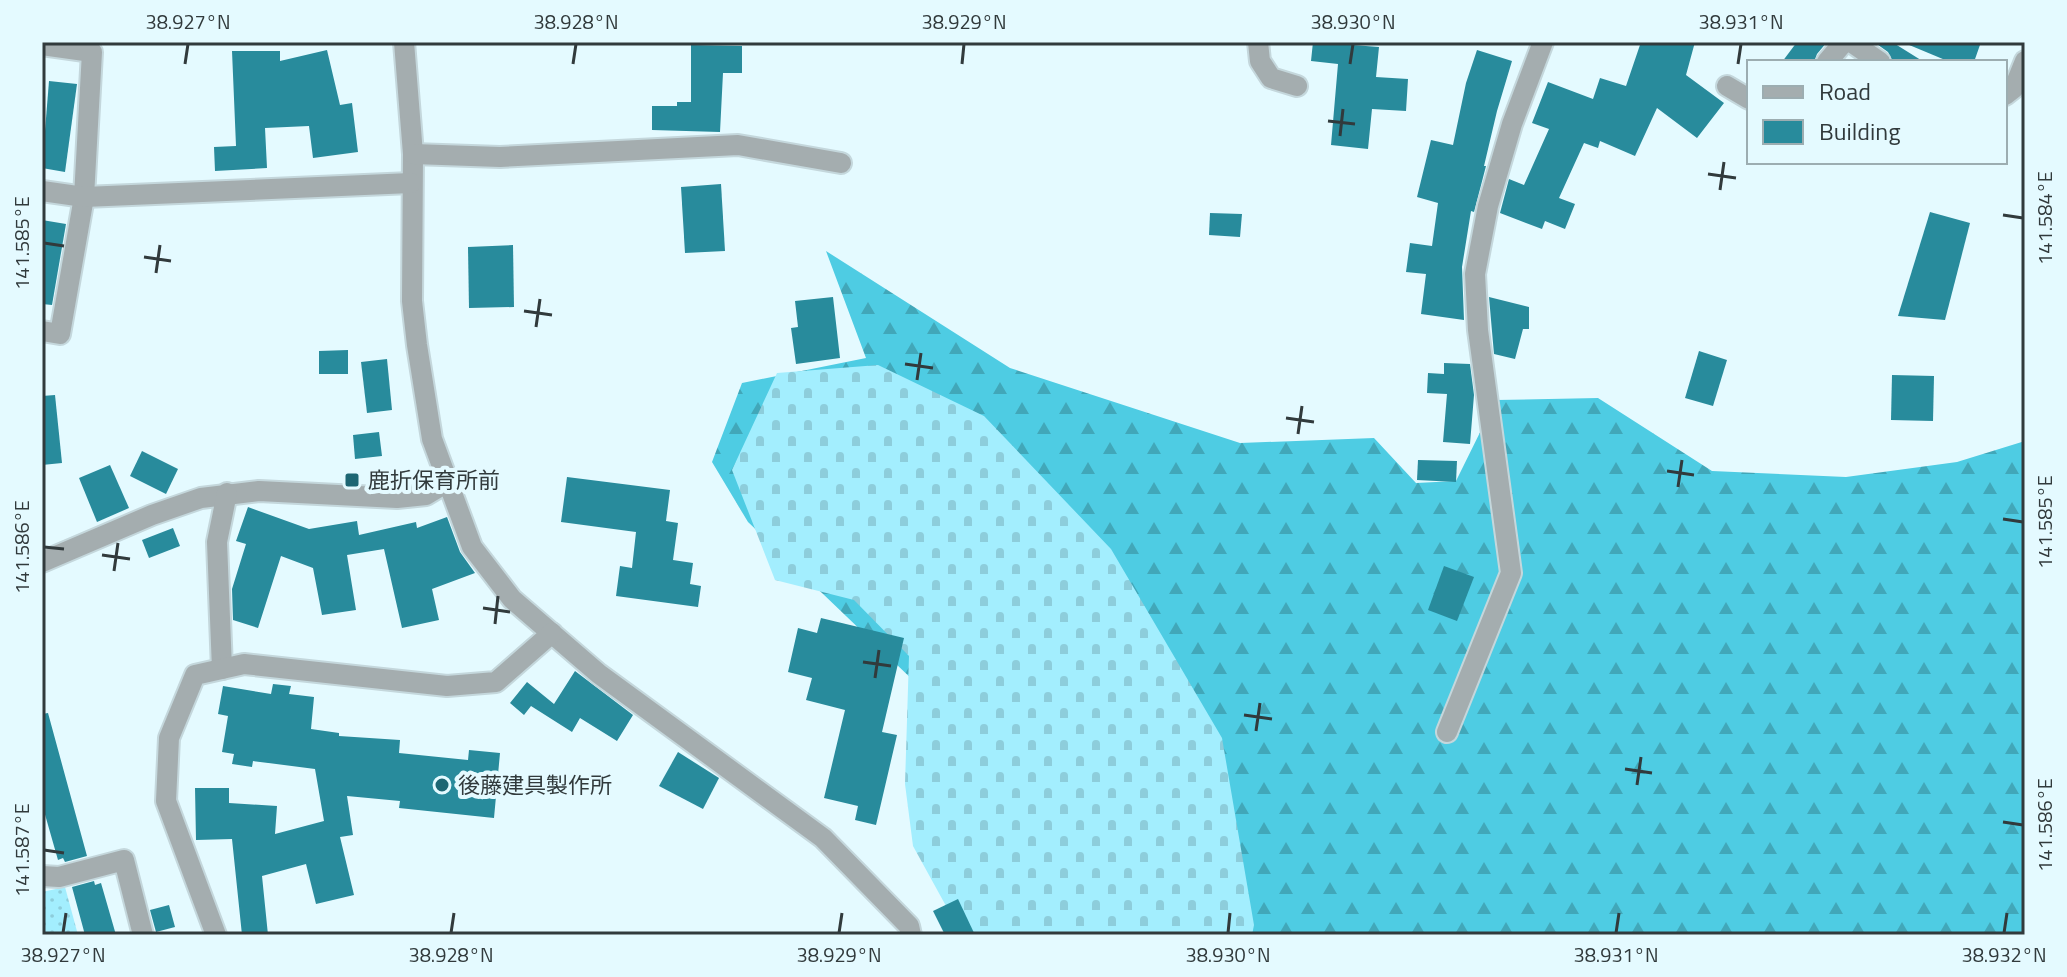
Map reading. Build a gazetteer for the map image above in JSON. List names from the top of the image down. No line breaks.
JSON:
{"places":{"transit":["鹿折保育所前"],"other":["後藤建具製作所"]},"legend":["Road","Building"],"coordinates":["38.927°N","38.928°N","38.929°N","38.930°N","38.931°N","141.584°E","141.585°E","141.586°E","141.587°E","38.932°N"]}
